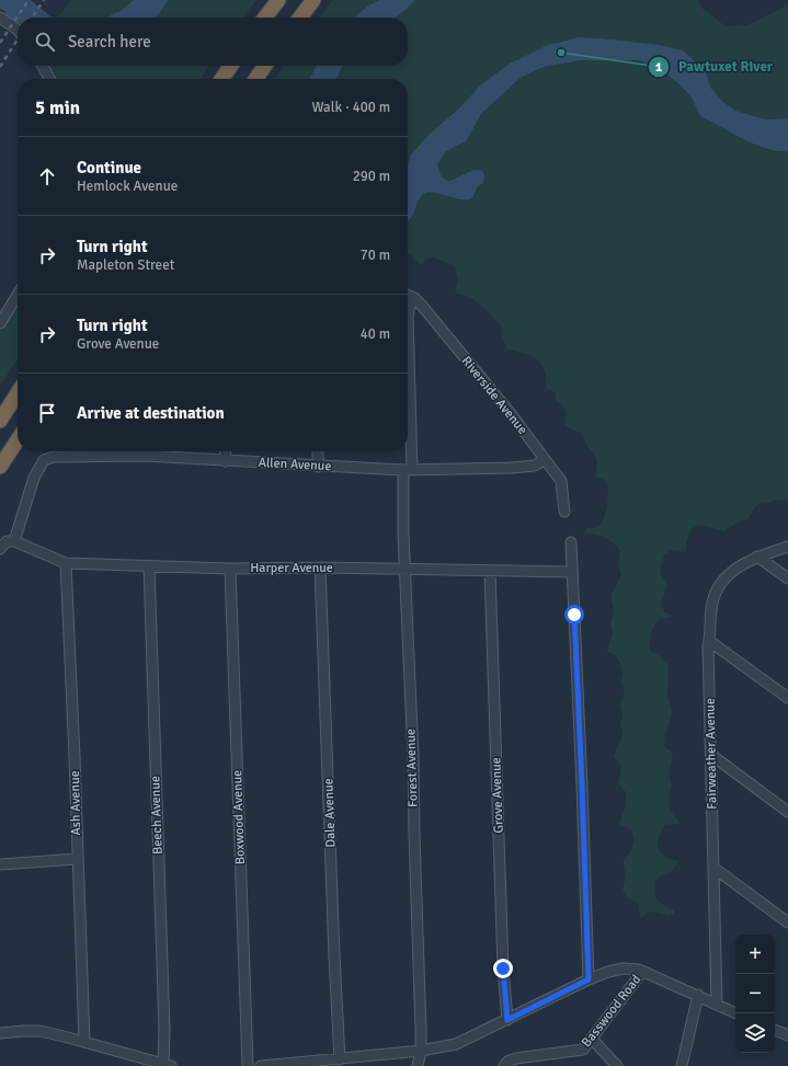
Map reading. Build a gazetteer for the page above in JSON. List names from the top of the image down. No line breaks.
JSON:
{"streets":{"street":["Riverside Avenue","Allen Avenue","Harper Avenue","Fairweather Avenue","Forest Avenue","Grove Avenue","Ash Avenue","Dale Avenue","Beech Avenue","Boxwood Avenue","Basswood Road"]},"crossings":[["Riverside Avenue","Allen Avenue"],["Riverside Avenue","Forest Avenue"],["Allen Avenue","Harper Avenue"],["Allen Avenue","Forest Avenue"],["Harper Avenue","Forest Avenue"],["Harper Avenue","Grove Avenue"],["Harper Avenue","Ash Avenue"],["Harper Avenue","Dale Avenue"],["Harper Avenue","Beech Avenue"],["Harper Avenue","Boxwood Avenue"]],"places":["Pawtuxet River"],"page":{"search":"Search here","heading":["5 min","Walk · 400 m"],"list":[["Continue","Hemlock Avenue","290 m"],["Turn right","Mapleton Street","70 m"],["Turn right","Grove Avenue","40 m"],"Arrive at destination"],"map_buttons":["+","−"]}}
